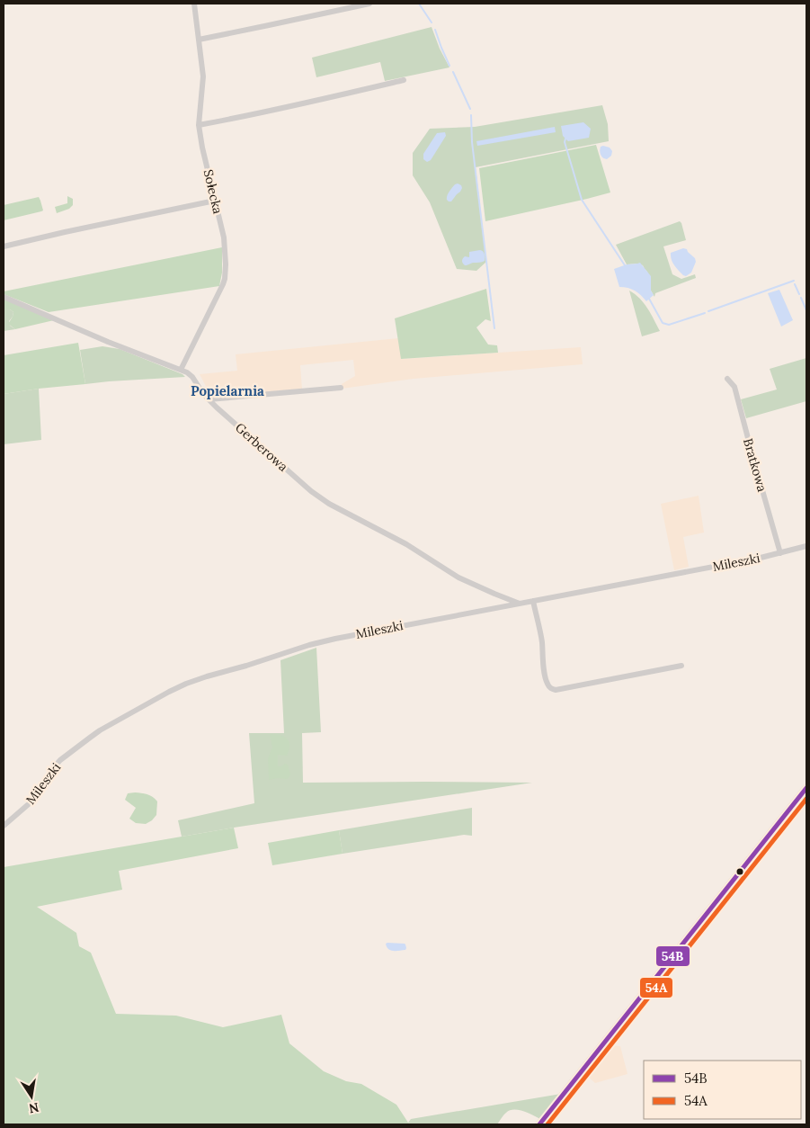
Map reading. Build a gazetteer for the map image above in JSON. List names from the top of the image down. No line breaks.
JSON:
{"streets":{"street":["Sołecka","Gerberowa","Bratkowa","Mileszki"]},"crossings":[["Sołecka","Gerberowa"],["Gerberowa","Mileszki"],["Bratkowa","Mileszki"]],"districts":["Popielarnia"],"lines":["transit line 54B","transit line 54A"],"legend":["54B","54A"],"north":"bottom"}
